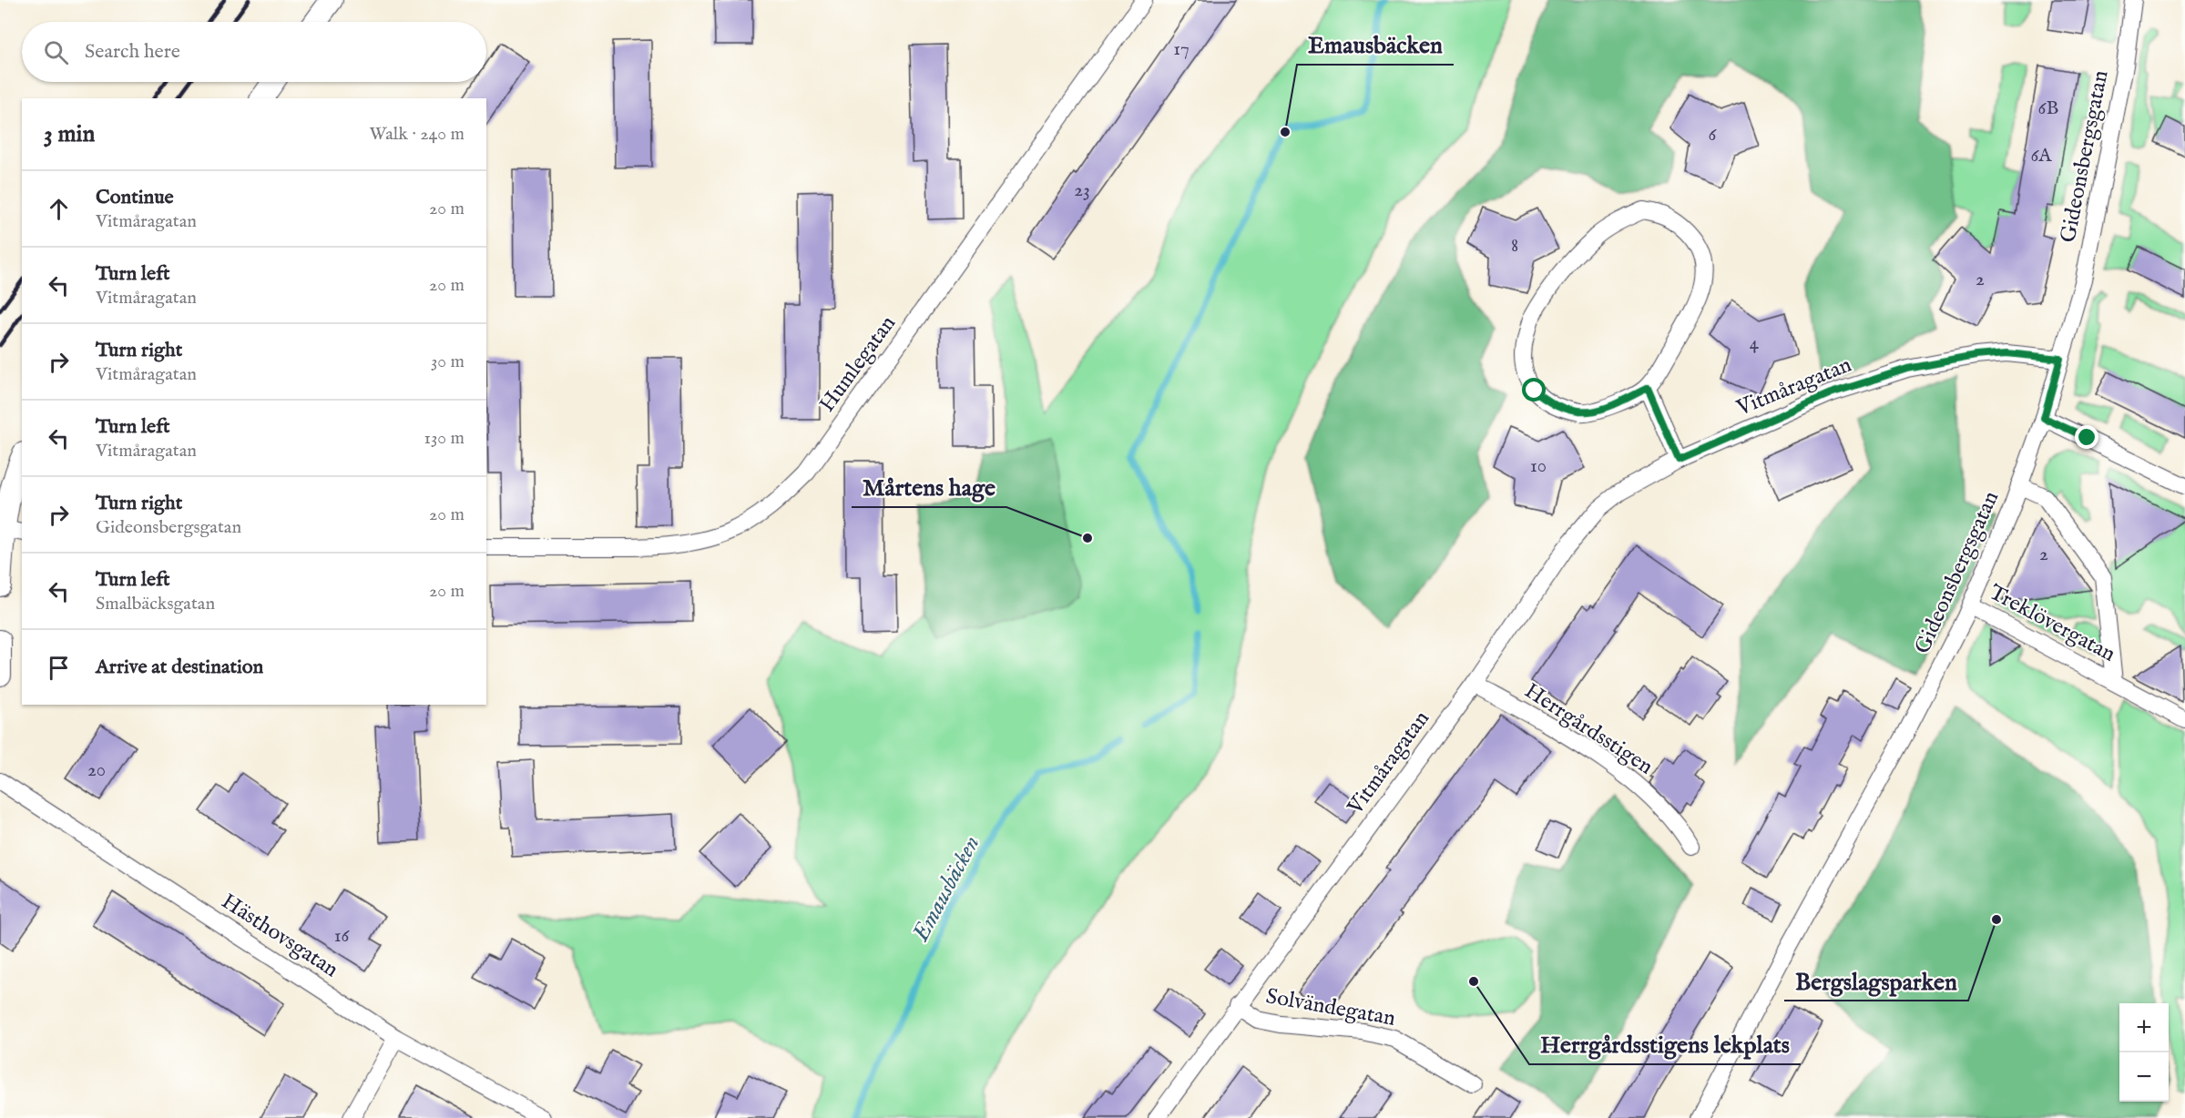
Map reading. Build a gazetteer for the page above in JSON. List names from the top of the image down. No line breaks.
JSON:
{"streets":{"street":["Gideonsbergsgatan","Humlegatan","Vitmåragatan","Treklövergatan","Herrgårdsstigen","Hästhovsgatan","Solvändegatan"]},"crossings":[["Gideonsbergsgatan","Vitmåragatan"],["Gideonsbergsgatan","Treklövergatan"],["Vitmåragatan","Herrgårdsstigen"],["Vitmåragatan","Solvändegatan"]],"water":["Emausbäcken"],"places":["Emausbäcken","Mårtens hage","Bergslagsparken","Herrgårdsstigens lekplats"],"house_numbers":["17","6B","6","6A","23","8","2","4","10","2","20","16"],"page":{"search":"Search here","heading":["3 min","Walk · 240 m"],"list":[["Continue","Vitmåragatan","20 m"],["Turn left","Vitmåragatan","20 m"],["Turn right","Vitmåragatan","30 m"],["Turn left","Vitmåragatan","130 m"],["Turn right","Gideonsbergsgatan","20 m"],["Turn left","Smalbäcksgatan","20 m"],"Arrive at destination"],"map_buttons":["+","−"]}}
